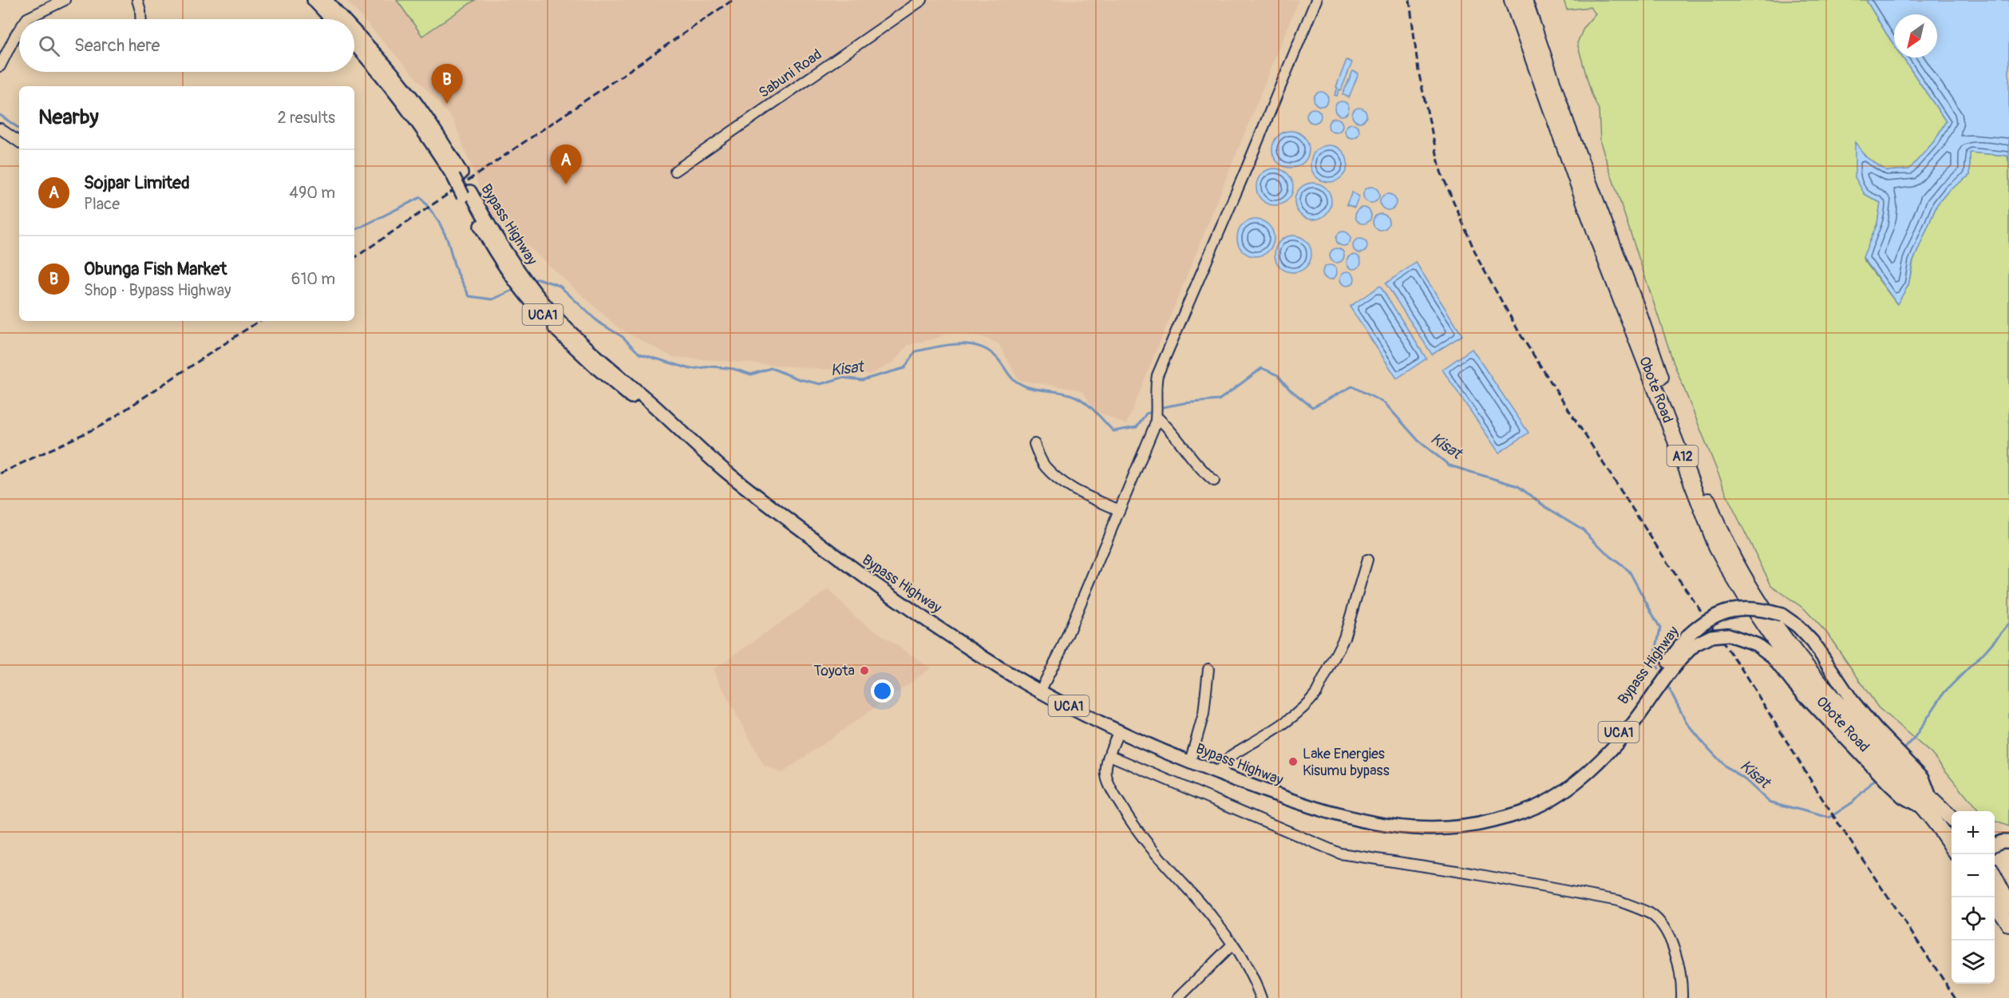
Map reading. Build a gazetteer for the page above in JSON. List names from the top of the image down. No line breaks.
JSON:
{"streets":{"highway":["Obote Road","A12"],"main road":["Bypass Highway","UCA1"],"street":["Sabuni Road"]},"crossings":[["Bypass Highway","Obote Road"]],"water":["Kisat"],"places":["Toyota","Lake Energies Kisumu bypass"],"north":"bottom left","page":{"search":"Search here","pins":["B","A"],"heading":["Nearby","2 results"],"list":[{"mark":"A","name":"Sojpar Limited","note":"Place","value":"490 m"},{"mark":"B","name":"Obunga Fish Market","note":"Shop · Bypass Highway","value":"610 m"}],"map_buttons":["+","−"]}}
